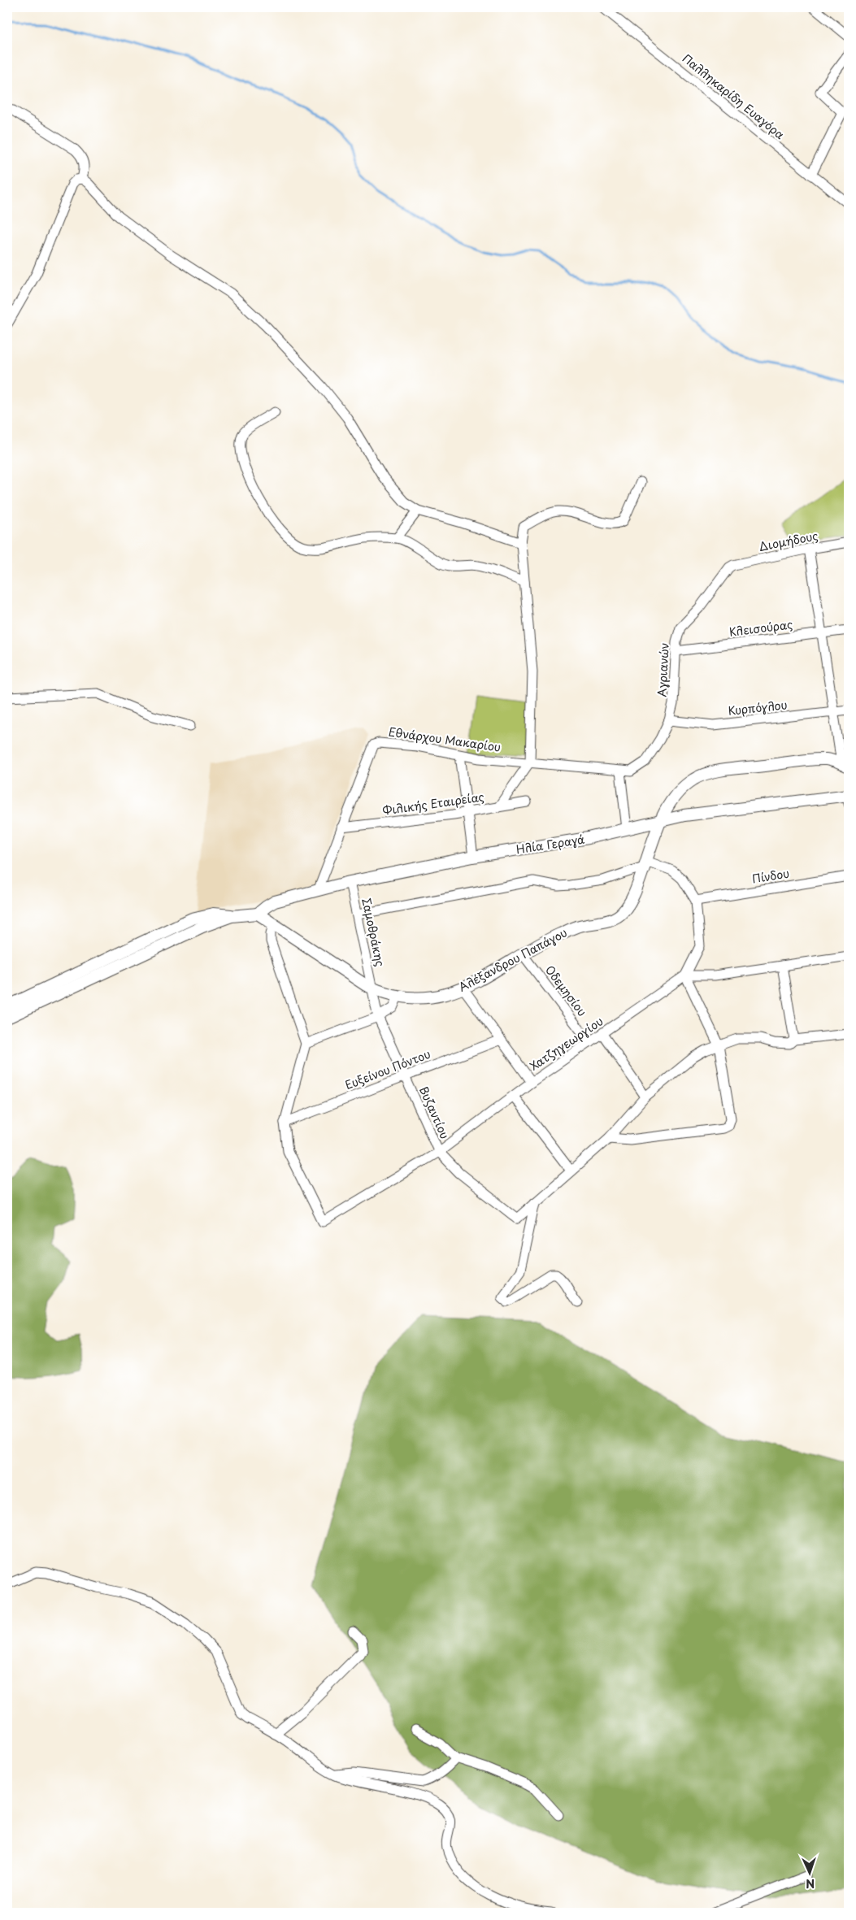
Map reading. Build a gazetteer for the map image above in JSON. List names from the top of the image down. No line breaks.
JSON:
{"streets":{"street":["Παλληκαρίδη Ευαγόρα","Διομήδους","Κλεισούρας","Αγριανών","Κυρπόγλου","Εθνάρχου Μακαρίου","Φιλικής Εταιρείας","Ηλία Γεραγά","Πίνδου","Σαμοθράκης","Αλέξανδρου Παπάγου","Οδεμησίου","Χατζηγεωργίου","Ευξείνου Πόντου","Βυζαντίου"]},"crossings":[["Διομήδους","Αγριανών"],["Κλεισούρας","Αγριανών"],["Αγριανών","Κυρπόγλου"],["Αγριανών","Εθνάρχου Μακαρίου"],["Εθνάρχου Μακαρίου","Φιλικής Εταιρείας"],["Εθνάρχου Μακαρίου","Ηλία Γεραγά"],["Ηλία Γεραγά","Σαμοθράκης"],["Ηλία Γεραγά","Αλέξανδρου Παπάγου"],["Σαμοθράκης","Αλέξανδρου Παπάγου"],["Σαμοθράκης","Βυζαντίου"],["Αλέξανδρου Παπάγου","Οδεμησίου"],["Αλέξανδρου Παπάγου","Βυζαντίου"],["Οδεμησίου","Χατζηγεωργίου"],["Χατζηγεωργίου","Ευξείνου Πόντου"],["Χατζηγεωργίου","Βυζαντίου"],["Ευξείνου Πόντου","Βυζαντίου"]],"north":"bottom"}
